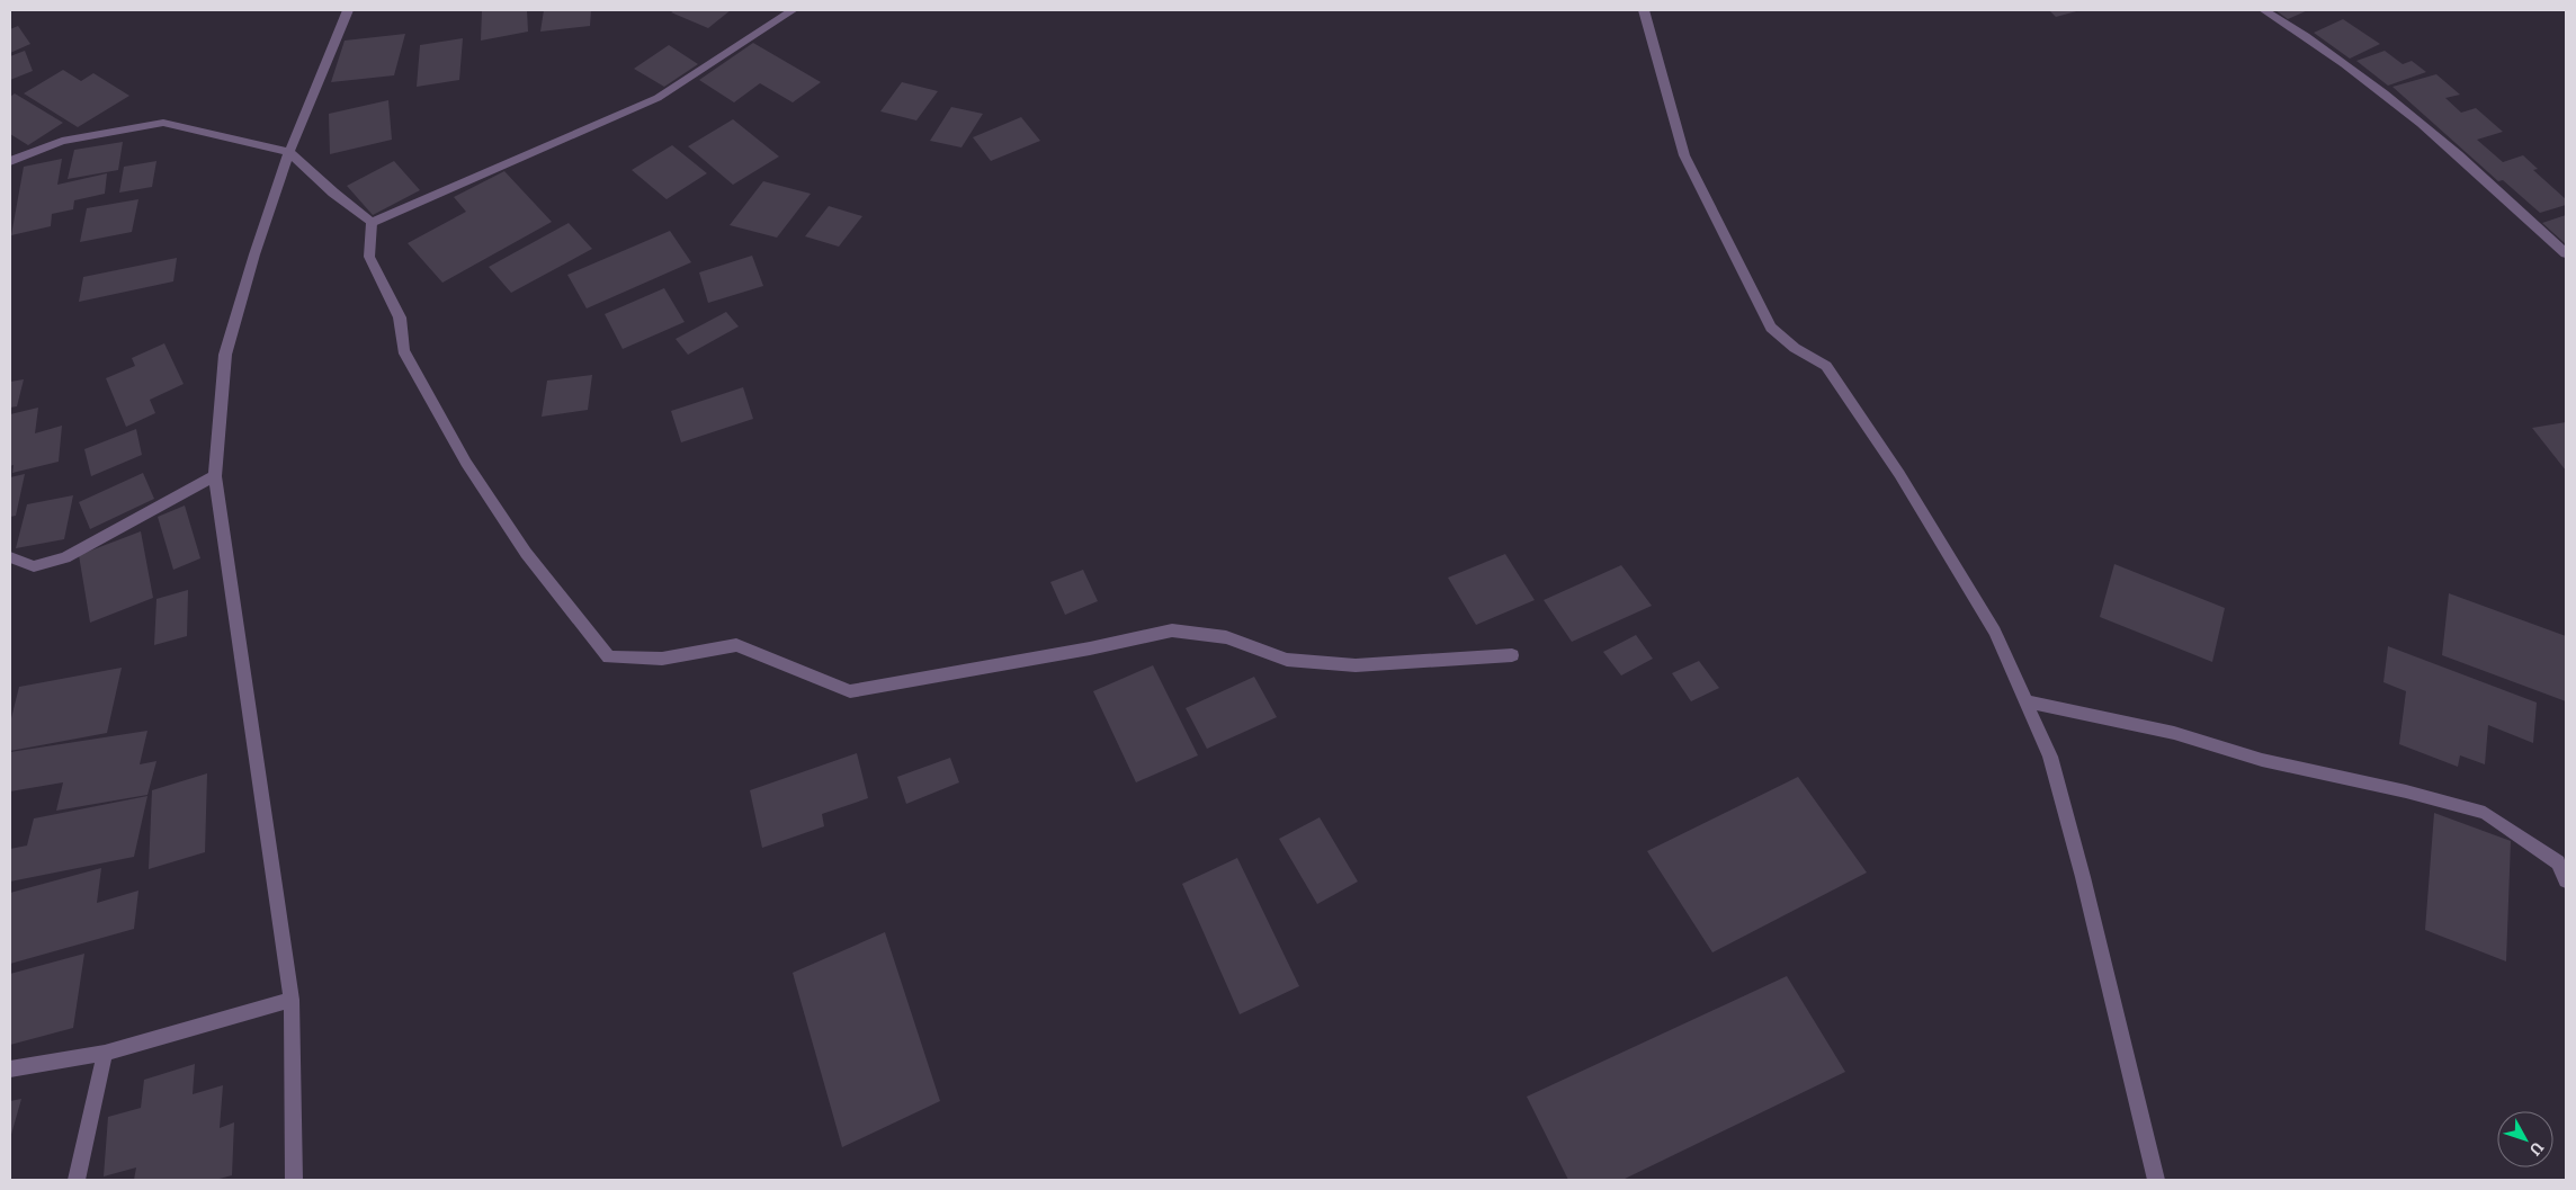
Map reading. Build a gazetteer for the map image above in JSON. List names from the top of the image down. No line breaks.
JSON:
{"north":"bottom right"}
